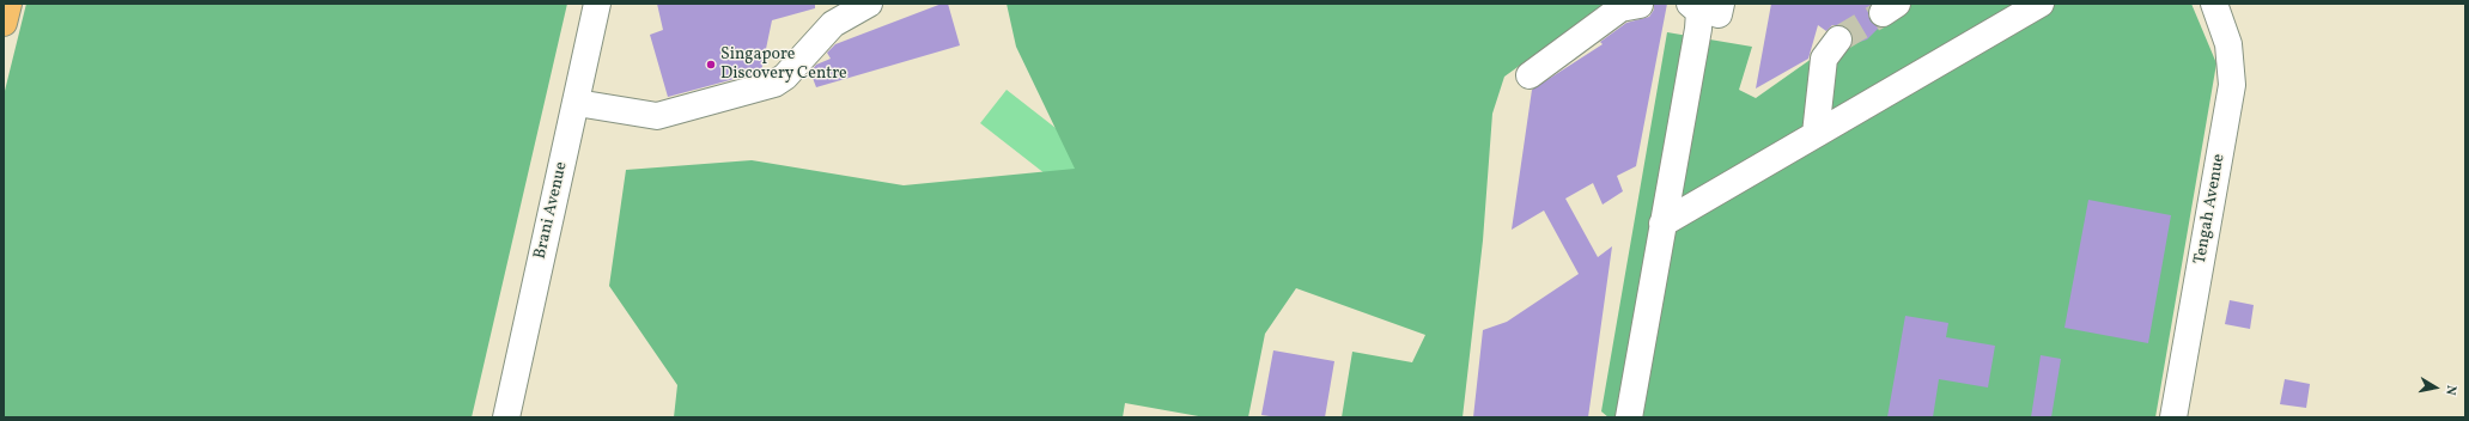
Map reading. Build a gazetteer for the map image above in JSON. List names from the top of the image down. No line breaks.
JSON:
{"streets":{"lane":["Tengah Avenue","Brani Avenue"]},"places":["Singapore Discovery Centre"],"north":"right"}
